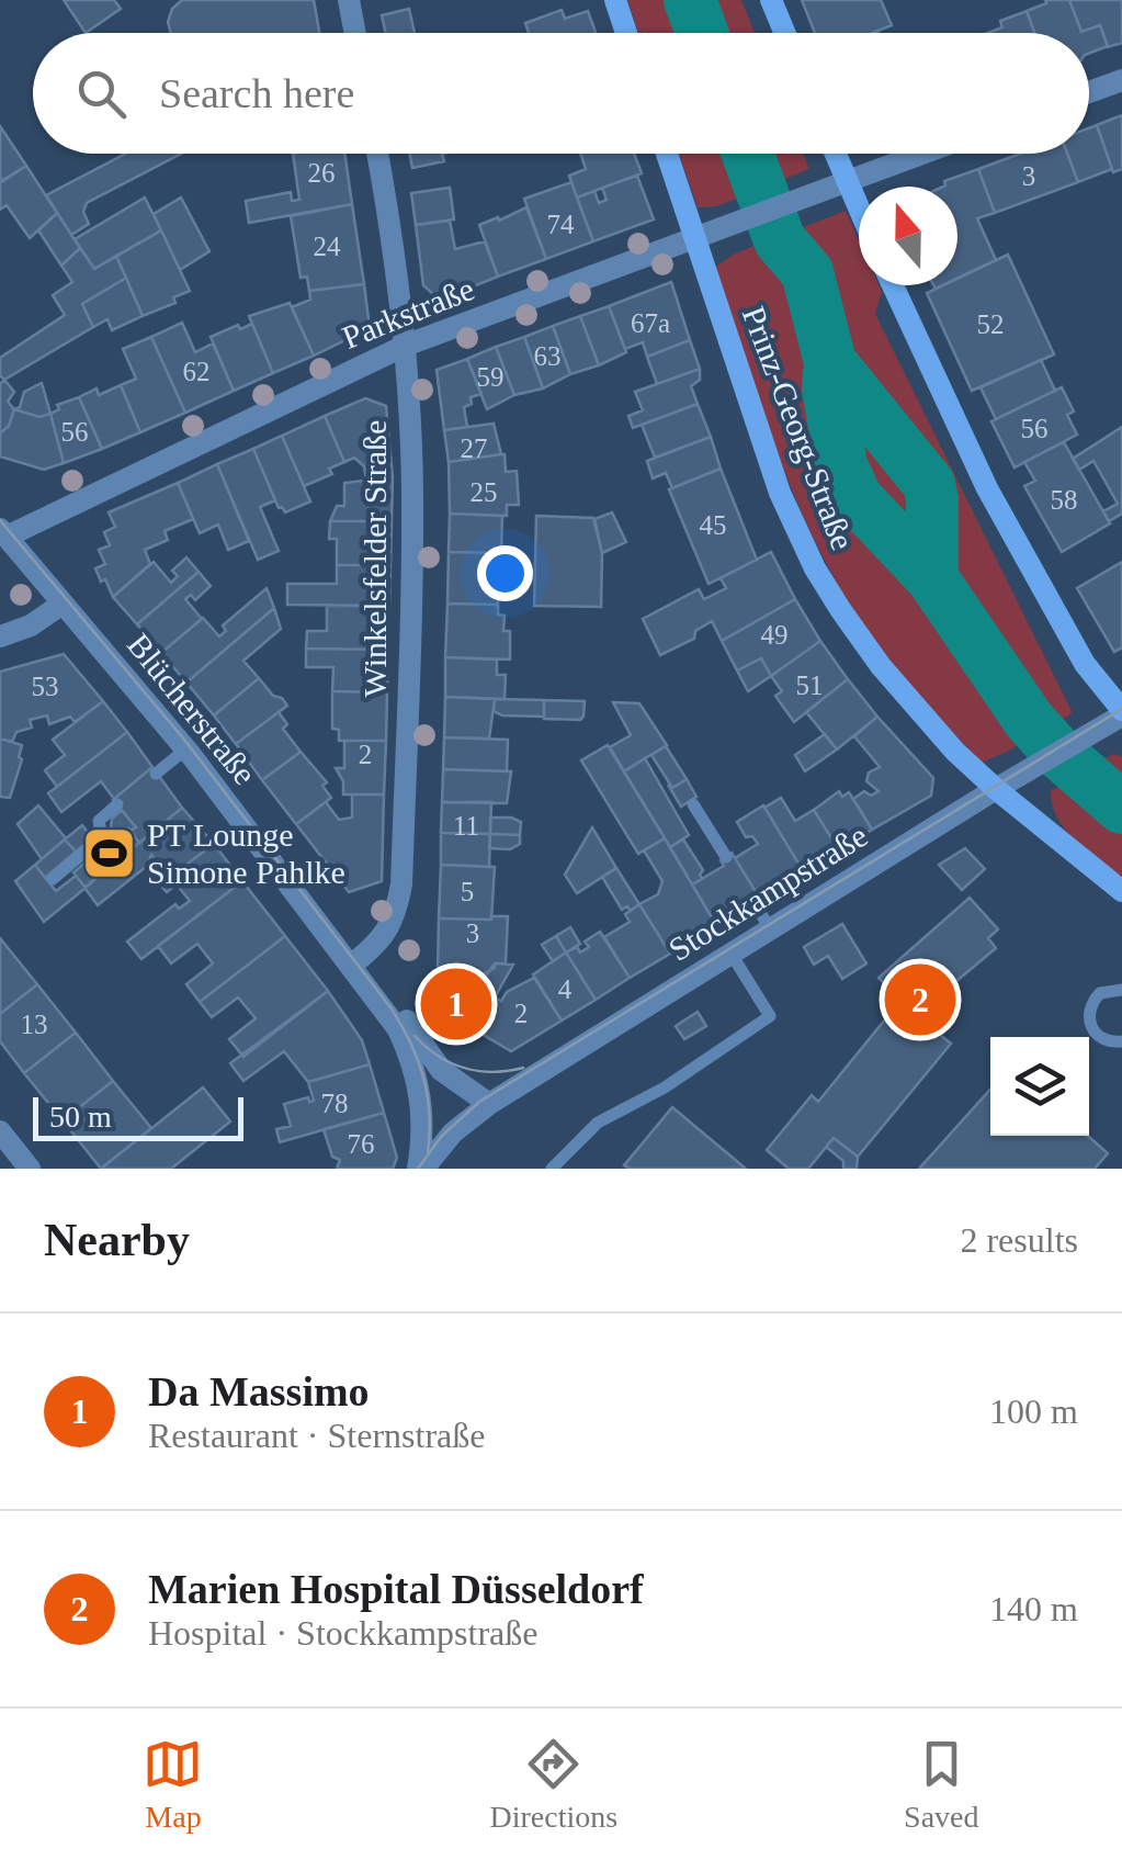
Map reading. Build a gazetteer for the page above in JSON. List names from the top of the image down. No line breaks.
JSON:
{"streets":{"main road":["Prinz-Georg-Straße"],"street":["Parkstraße","Winkelsfelder Straße","Blücherstraße","Stockkampstraße"]},"crossings":[["Parkstraße","Prinz-Georg-Straße"],["Parkstraße","Winkelsfelder Straße"],["Parkstraße","Blücherstraße"],["Prinz-Georg-Straße","Stockkampstraße"],["Winkelsfelder Straße","Blücherstraße"]],"places":{"sports":["PT Lounge Simone Pahlke"]},"house_numbers":["26","3","74","24","67a","52","63","62","59","56","56","27","25","58","45","49","51","53","2","11","5","3","4","2","13","78","76"],"scale_bar":"50 m","north":"top","page":{"search":"Search here","pins":["2","1"],"scale":"50 m","heading":["Nearby","2 results"],"list":[{"mark":"1","name":"Da Massimo","note":"Restaurant · Sternstraße","value":"100 m"},{"mark":"2","name":"Marien Hospital Düsseldorf","note":"Hospital · Stockkampstraße","value":"140 m"}],"nav":["Map","Directions","Saved"]}}
